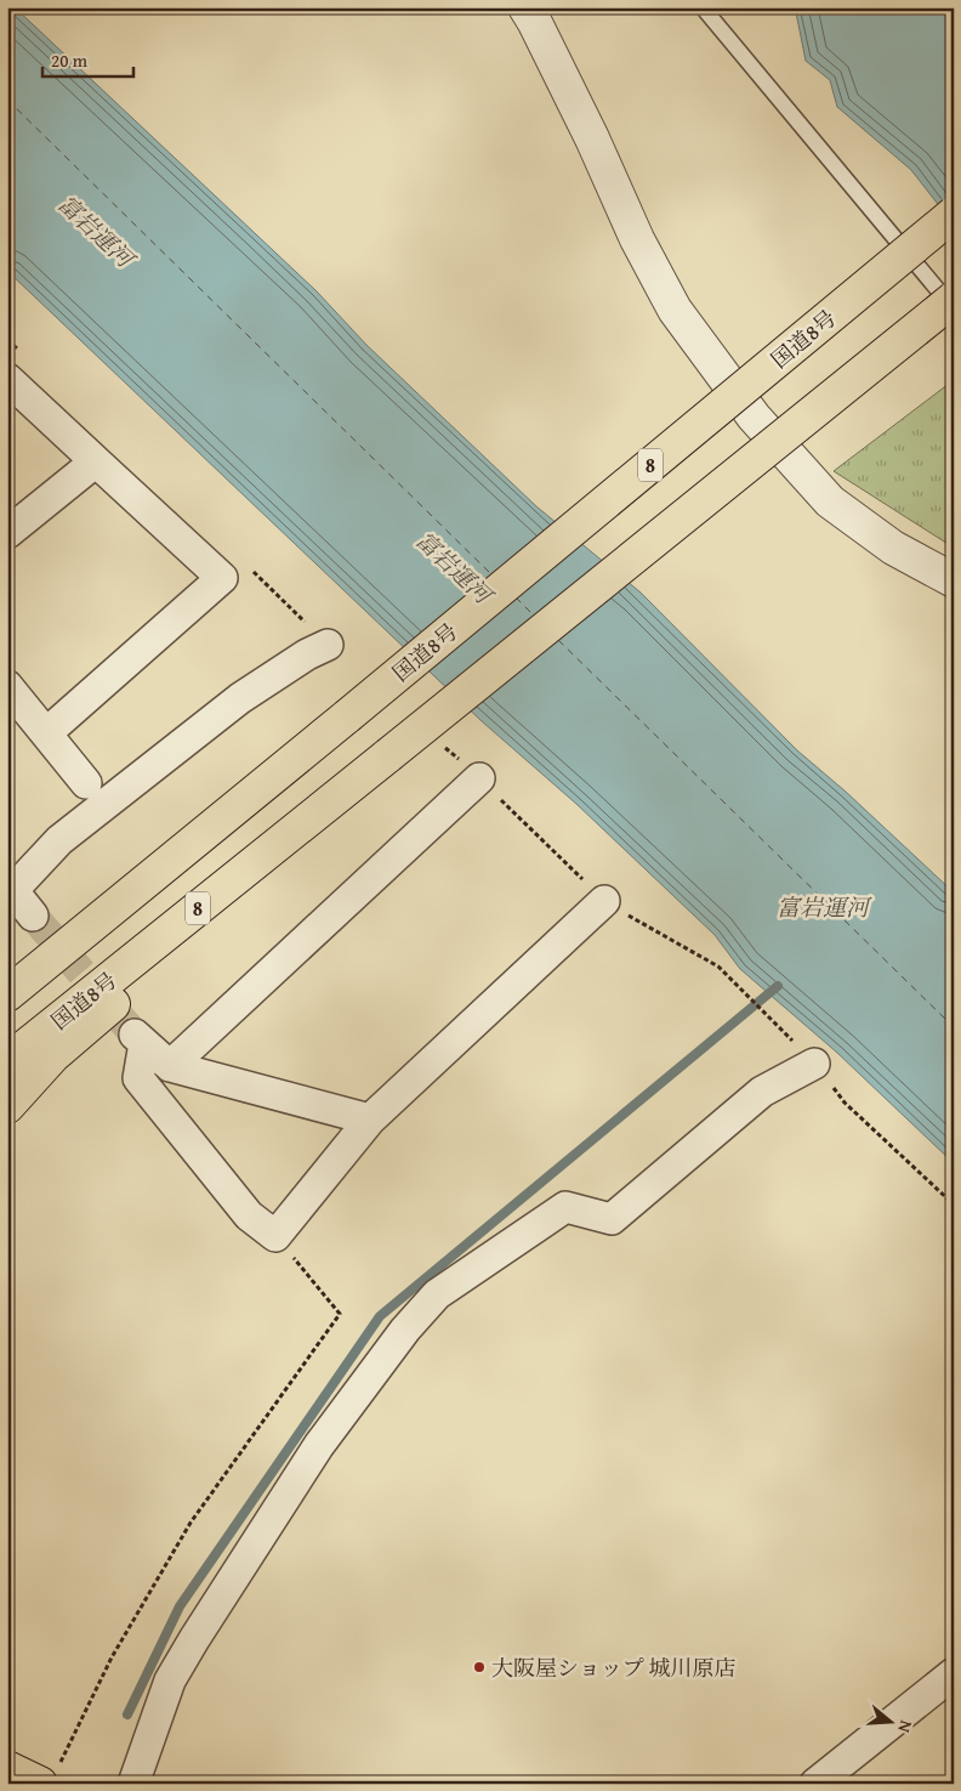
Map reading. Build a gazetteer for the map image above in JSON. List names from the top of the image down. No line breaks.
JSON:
{"streets":{"main road":["国道8号","8"]},"water":["富岩運河"],"places":["大阪屋ショップ 城川原店"],"scale_bar":"20 m","north":"right"}
